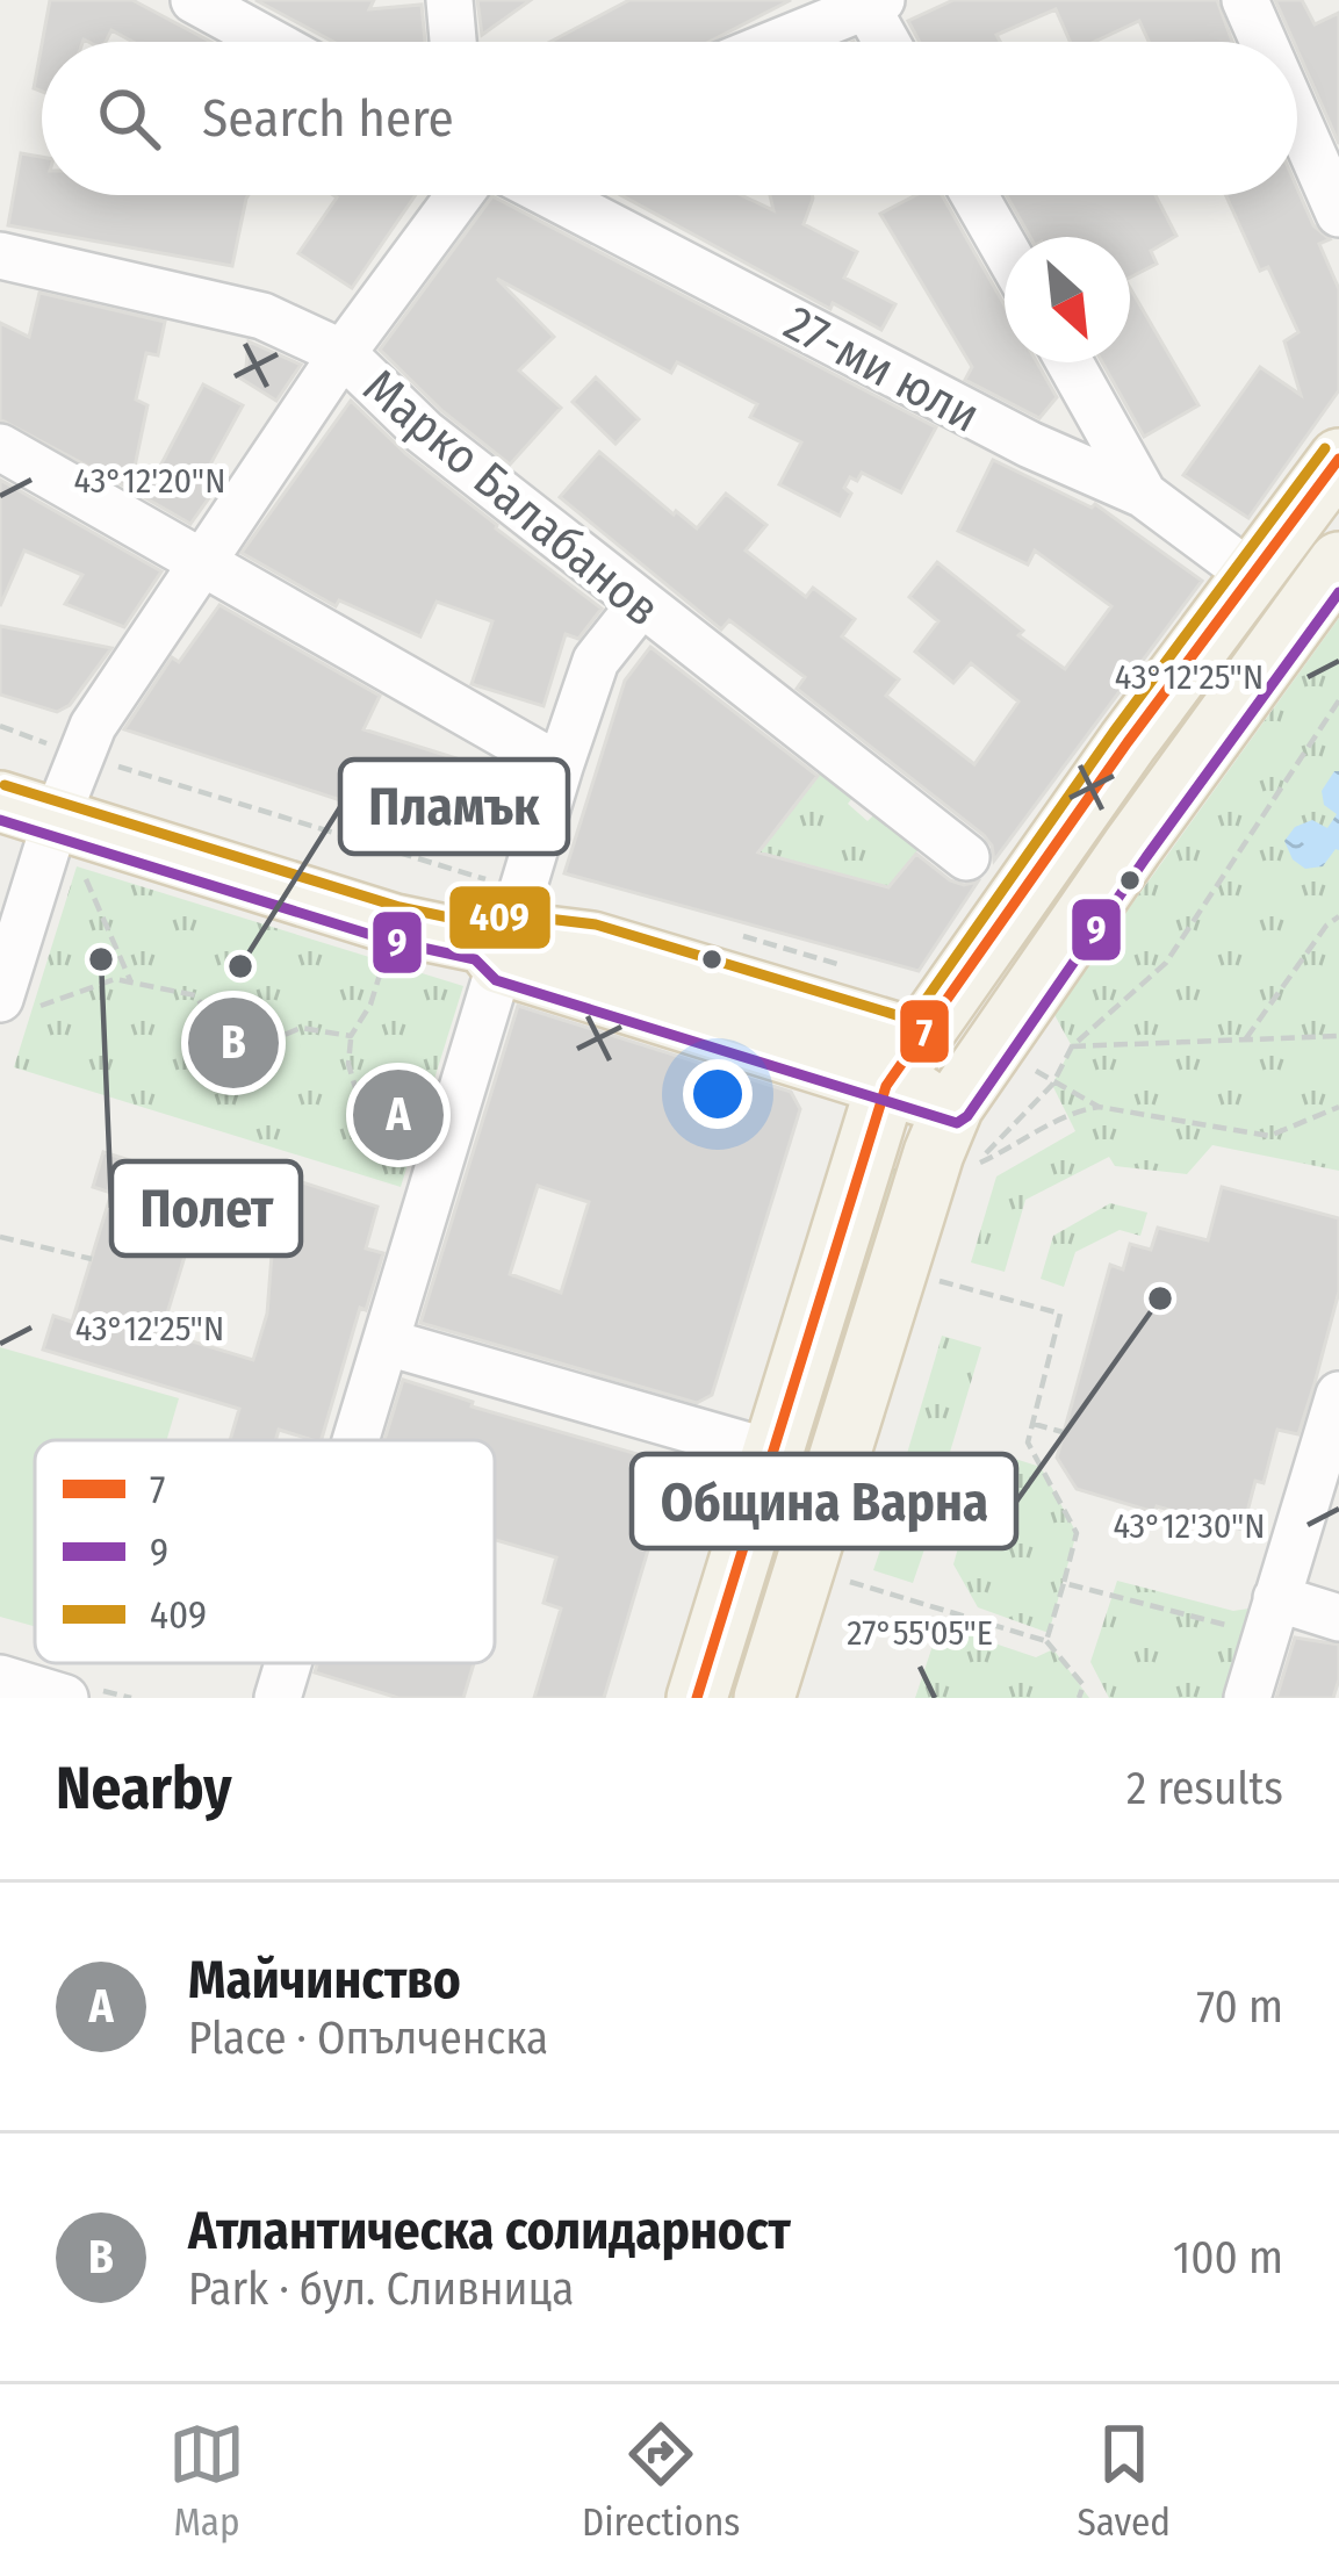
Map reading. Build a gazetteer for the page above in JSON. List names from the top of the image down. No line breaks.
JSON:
{"streets":{"street":["27-ми юли","Марко Балабанов"]},"places":["Полет","Пламък","Община Варна"],"lines":["transit line 409","transit line 7","transit line 9"],"legend":["7","9","409"],"north":"bottom right","page":{"search":"Search here","pins":["B","A"],"heading":["Nearby","2 results"],"list":[{"mark":"A","name":"Майчинство","note":"Place · Опълченска","value":"70 m"},{"mark":"B","name":"Атлантическа солидарност","note":"Park · бул. Сливница","value":"100 m"}],"nav":["Map","Directions","Saved"]},"coordinates":["43°12'20\"N","43°12'25\"N","43°12'30\"N","27°55'05\"E"]}
